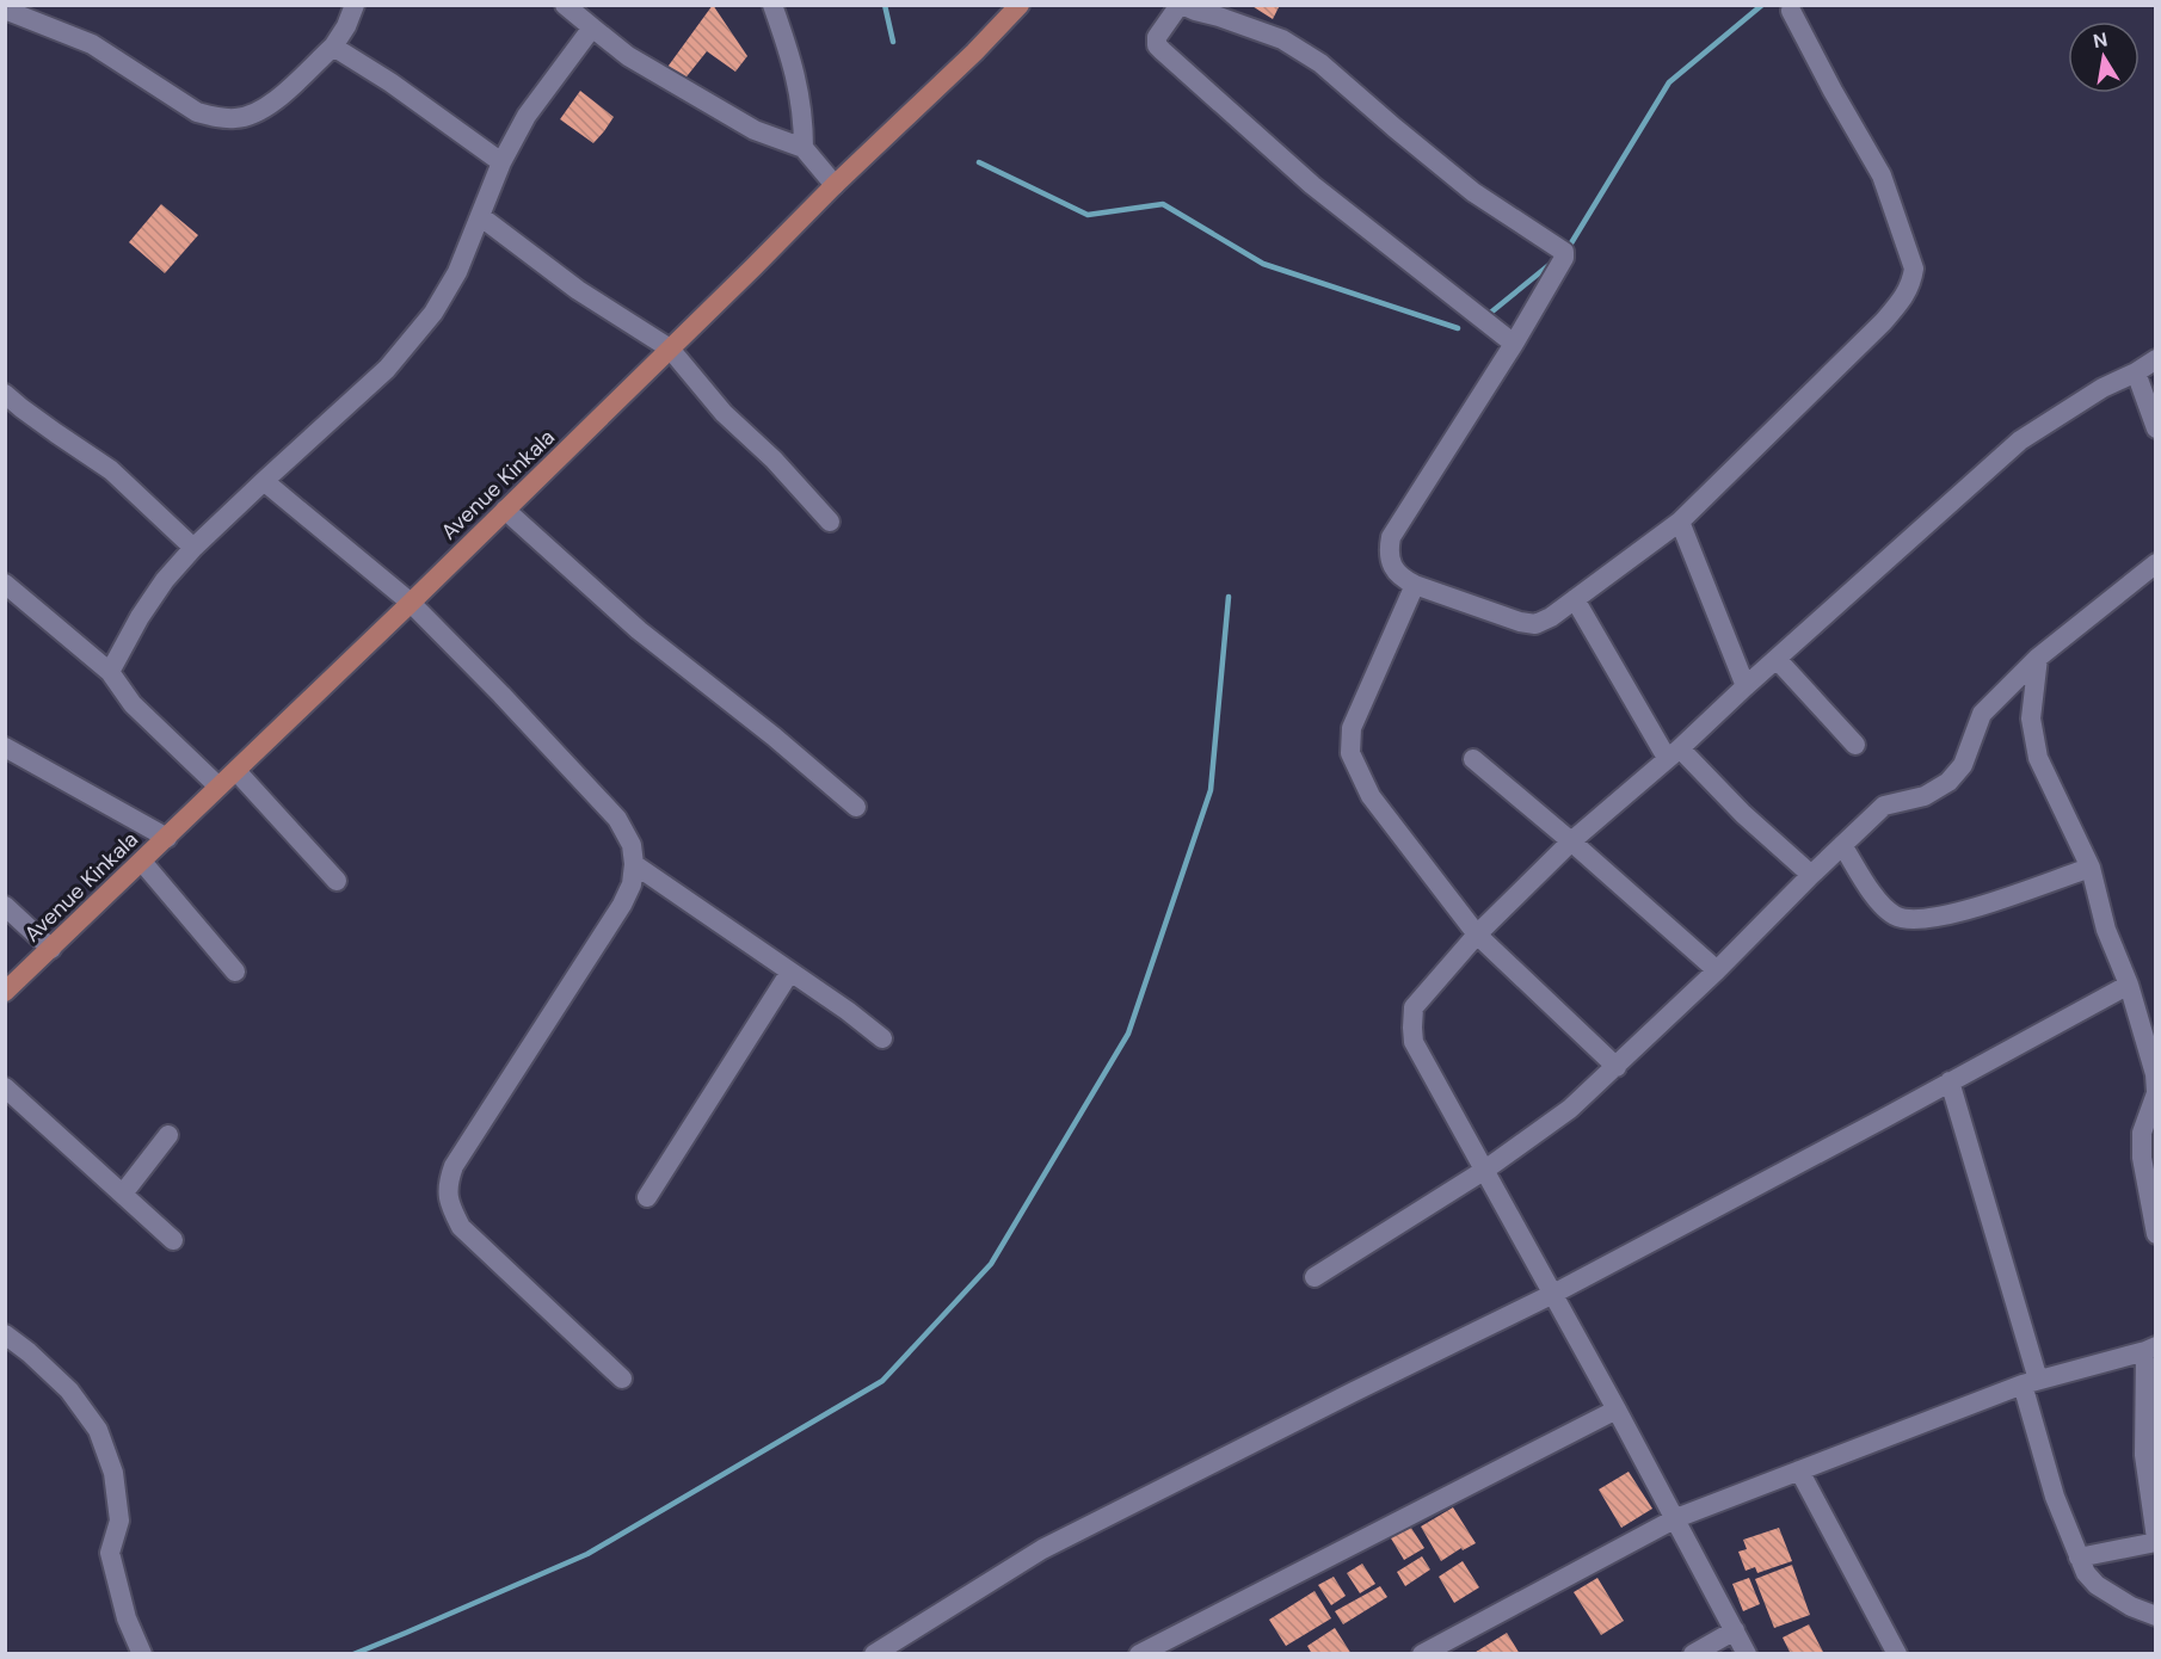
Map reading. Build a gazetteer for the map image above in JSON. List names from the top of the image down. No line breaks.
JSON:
{"streets":{"main road":["Avenue Kinkala"]},"north":"top"}
